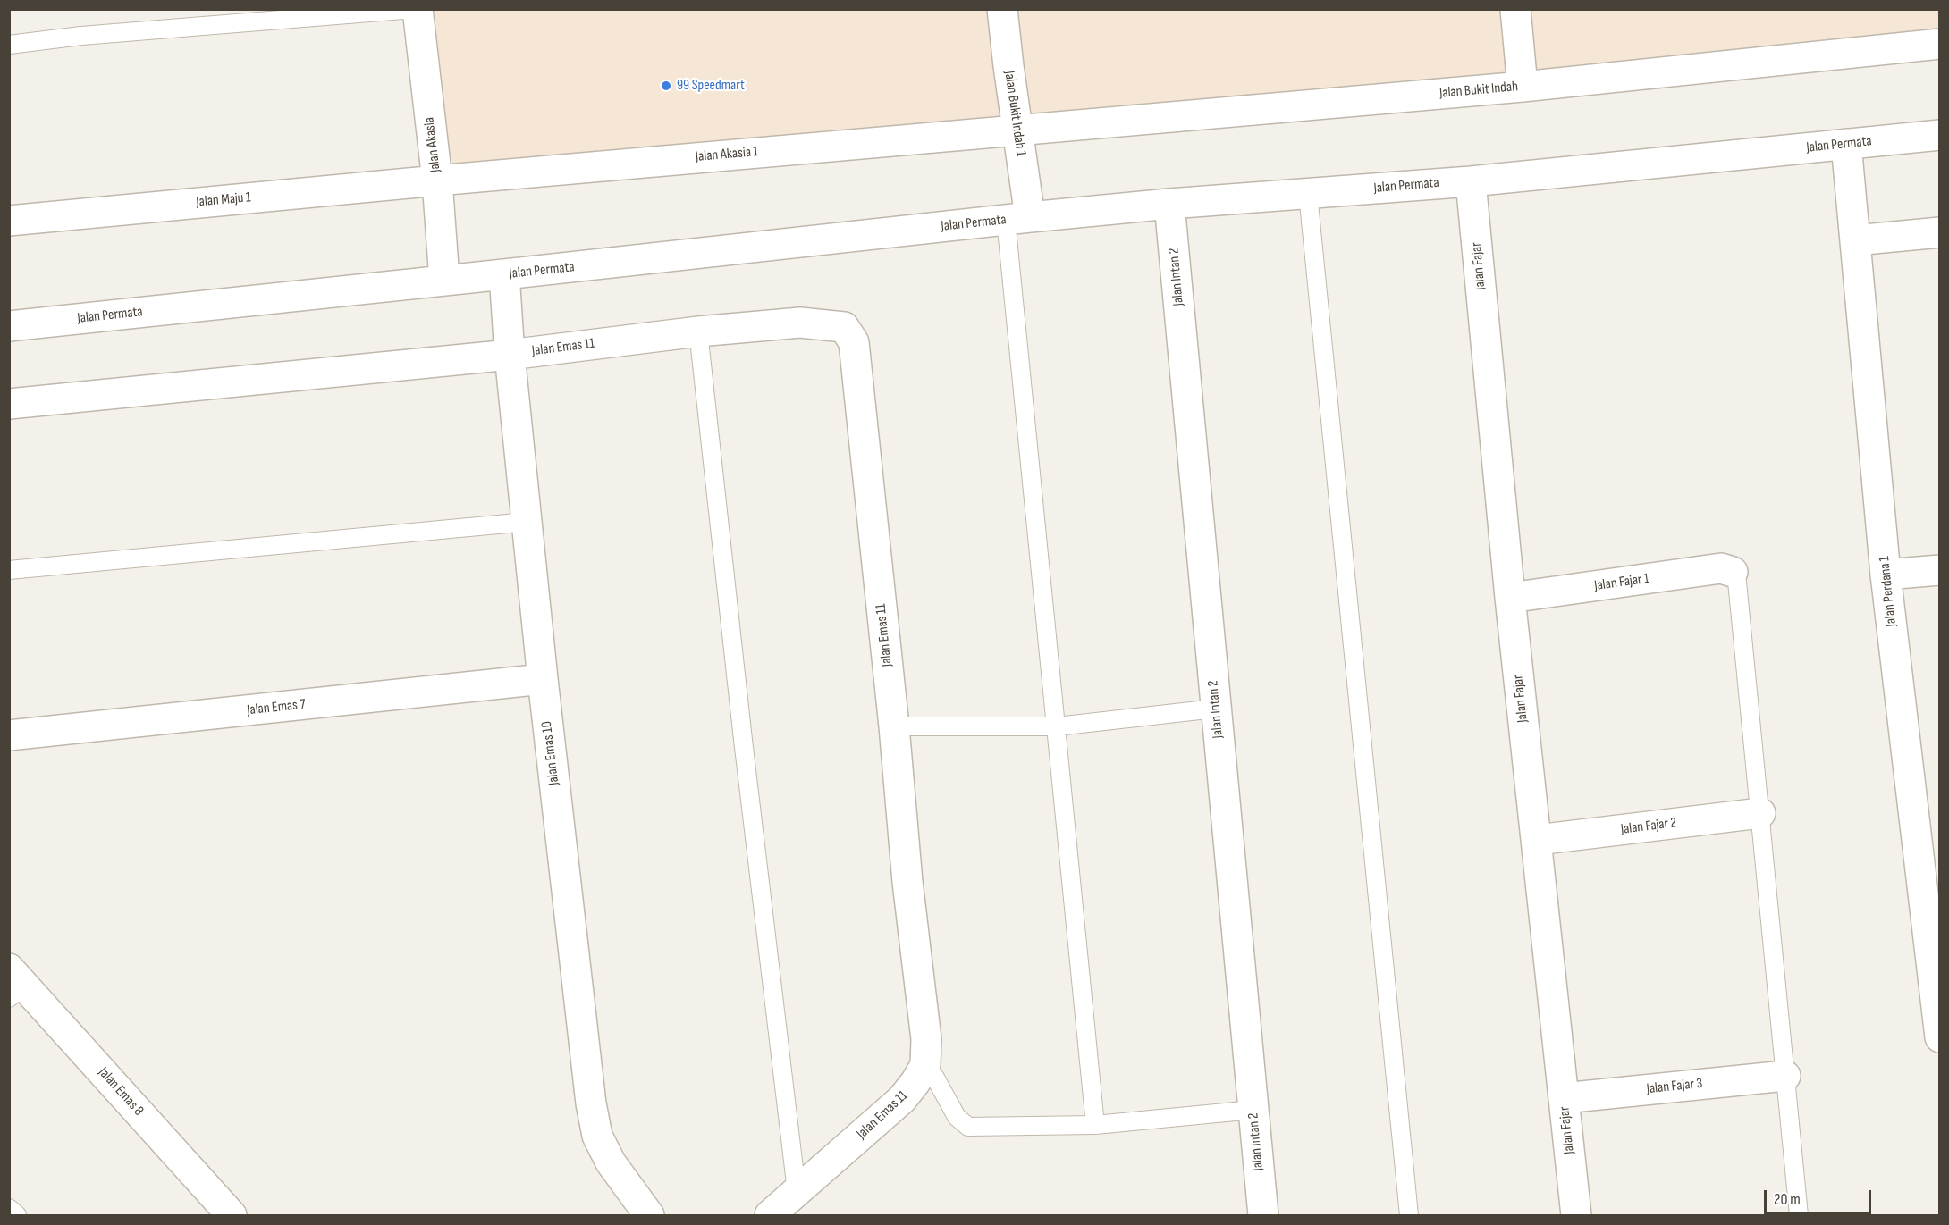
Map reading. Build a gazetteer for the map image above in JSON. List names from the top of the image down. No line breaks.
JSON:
{"streets":{"street":["Jalan Bukit Indah","Jalan Bukit Indah 1","Jalan Akasia","Jalan Permata","Jalan Akasia 1","Jalan Maju 1","Jalan Fajar","Jalan Intan 2","Jalan Emas 11","Jalan Fajar 1","Jalan Perdana 1","Jalan Emas 7","Jalan Emas 10","Jalan Fajar 2","Jalan Fajar 3","Jalan Emas 8"]},"crossings":[["Jalan Bukit Indah","Jalan Bukit Indah 1"],["Jalan Bukit Indah","Jalan Akasia 1"],["Jalan Bukit Indah 1","Jalan Permata"],["Jalan Bukit Indah 1","Jalan Akasia 1"],["Jalan Akasia","Jalan Permata"],["Jalan Akasia","Jalan Akasia 1"],["Jalan Akasia","Jalan Maju 1"],["Jalan Permata","Jalan Fajar"],["Jalan Permata","Jalan Intan 2"],["Jalan Permata","Jalan Perdana 1"],["Jalan Permata","Jalan Emas 10"],["Jalan Akasia 1","Jalan Maju 1"],["Jalan Fajar","Jalan Fajar 1"],["Jalan Fajar","Jalan Fajar 2"],["Jalan Fajar","Jalan Fajar 3"],["Jalan Emas 11","Jalan Emas 10"],["Jalan Emas 7","Jalan Emas 10"]],"places":["99 Speedmart"],"scale_bar":"20 m"}
